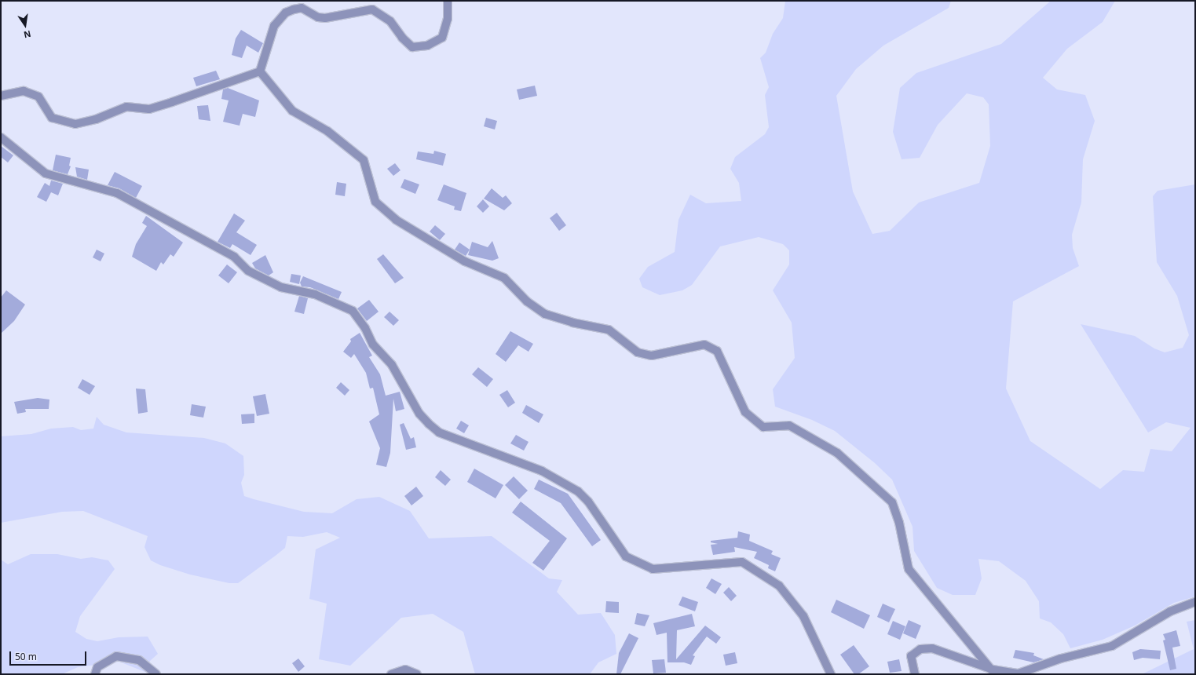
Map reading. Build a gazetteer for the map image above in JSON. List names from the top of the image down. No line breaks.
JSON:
{"scale_bar":"50 m","north":"bottom"}
